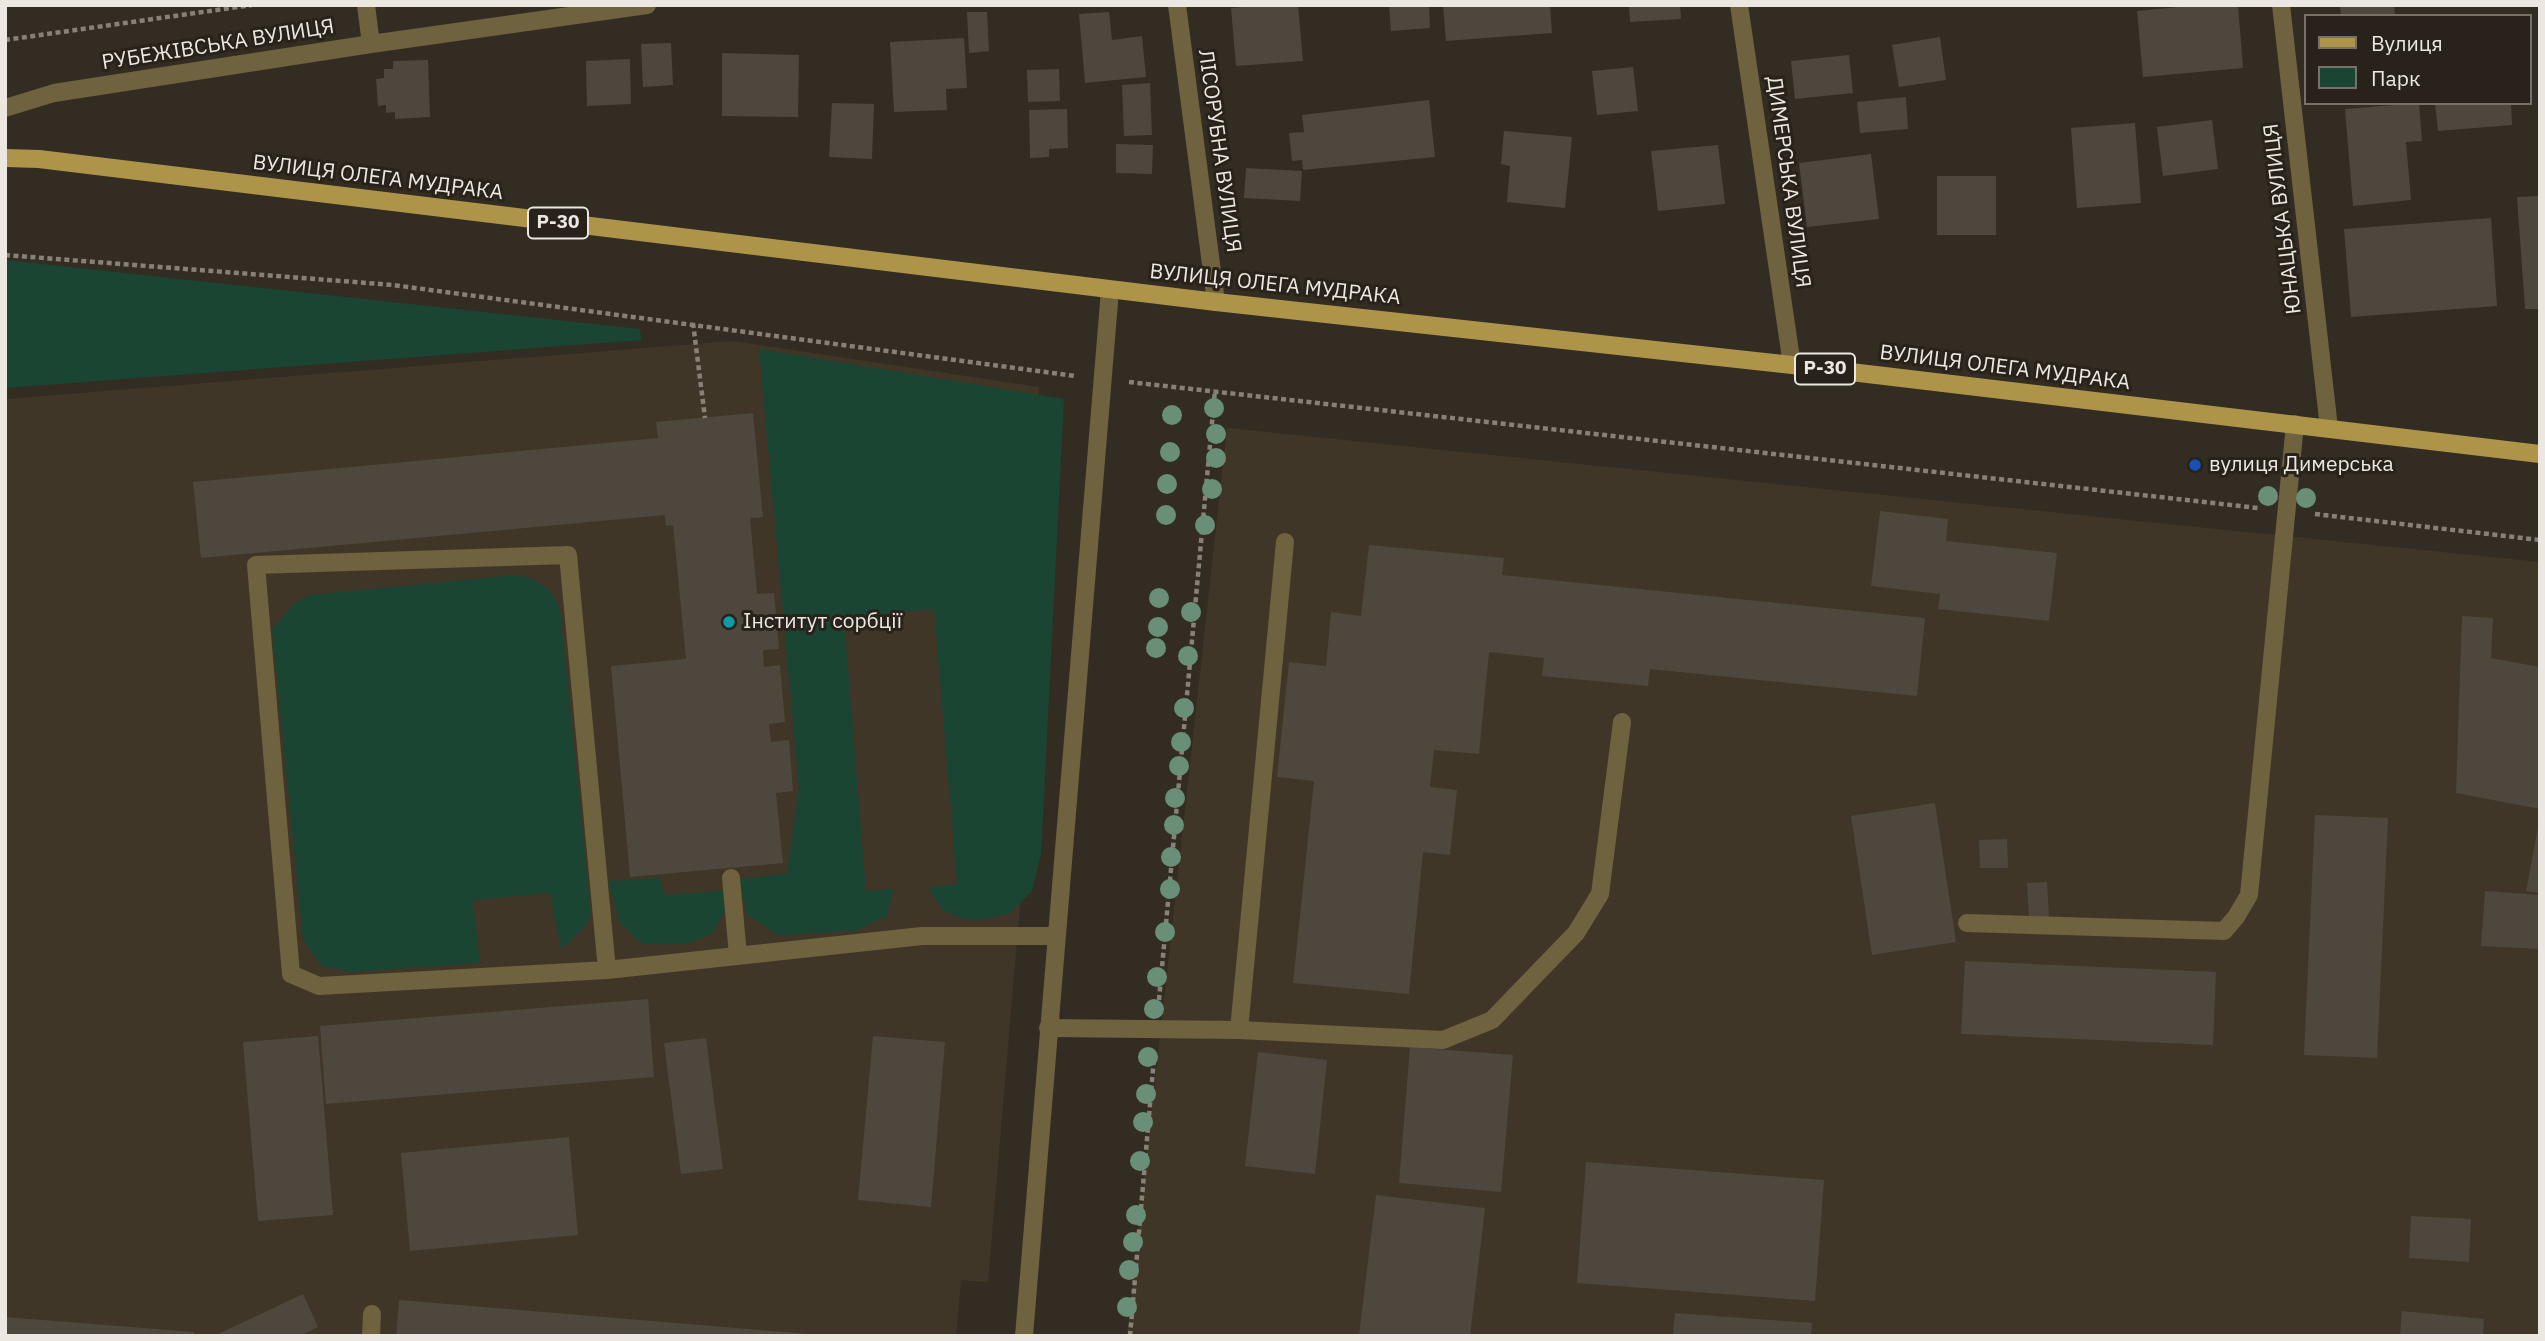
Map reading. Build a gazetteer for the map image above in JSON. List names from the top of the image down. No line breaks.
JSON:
{"streets":{"main road":["ВУЛИЦЯ ОЛЕГА МУДРАКА","Р-30"],"street":["РУБЕЖІВСЬКА ВУЛИЦЯ","ЛІСОРУБНА ВУЛИЦЯ","ДИМЕРСЬКА ВУЛИЦЯ","ЮНАЦЬКА ВУЛИЦЯ"]},"crossings":[["ЛІСОРУБНА ВУЛИЦЯ","ВУЛИЦЯ ОЛЕГА МУДРАКА"],["ВУЛИЦЯ ОЛЕГА МУДРАКА","ДИМЕРСЬКА ВУЛИЦЯ"],["ВУЛИЦЯ ОЛЕГА МУДРАКА","ЮНАЦЬКА ВУЛИЦЯ"]],"places":["вулиця Димерська","Інститут сорбції"],"legend":["Вулиця","Парк"]}
